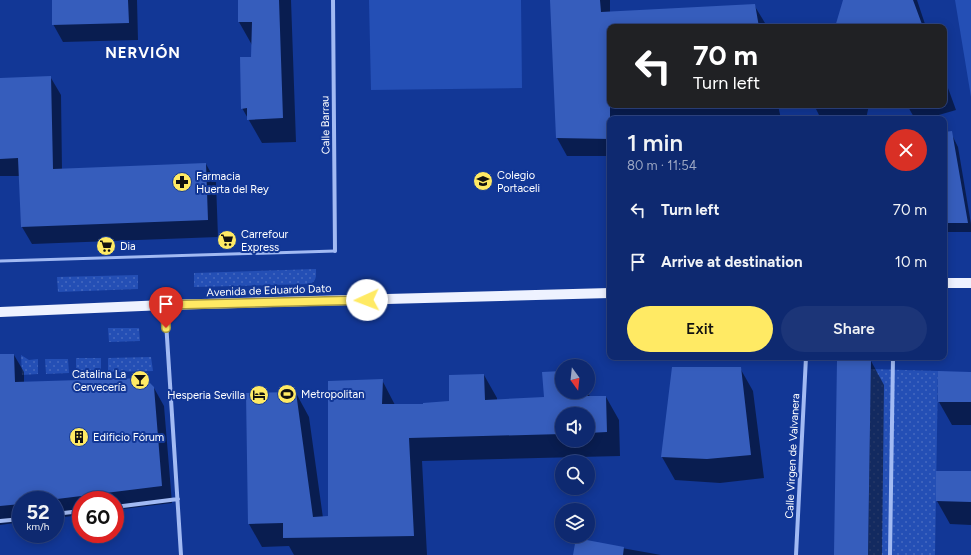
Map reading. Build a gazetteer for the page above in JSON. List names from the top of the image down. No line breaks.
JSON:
{"streets":{"main road":["Avenida de Eduardo Dato"],"street":["Calle Barrau","Calle Virgen de Valvanera"]},"districts":["NERVIÓN"],"places":{"school or university":["Colegio Portaceli"],"pharmacy":["Farmacia Huerta del Rey"],"supermarket":["Carrefour Express","Dia"],"bar":["Catalina La Cervecería"],"sports":["Metropolitan"],"hotel":["Hesperia Sevilla"],"building":["Edificio Fórum"]},"north":"bottom","page":{"turn":["70 m","Turn left"],"heading":["1 min","80 m · 11:54"],"list":[{"name":"Turn left","value":"70 m"},{"name":"Arrive at destination","value":"10 m"}],"buttons":["Exit","Share"],"speed":"52 km/h","limit":"60"}}
